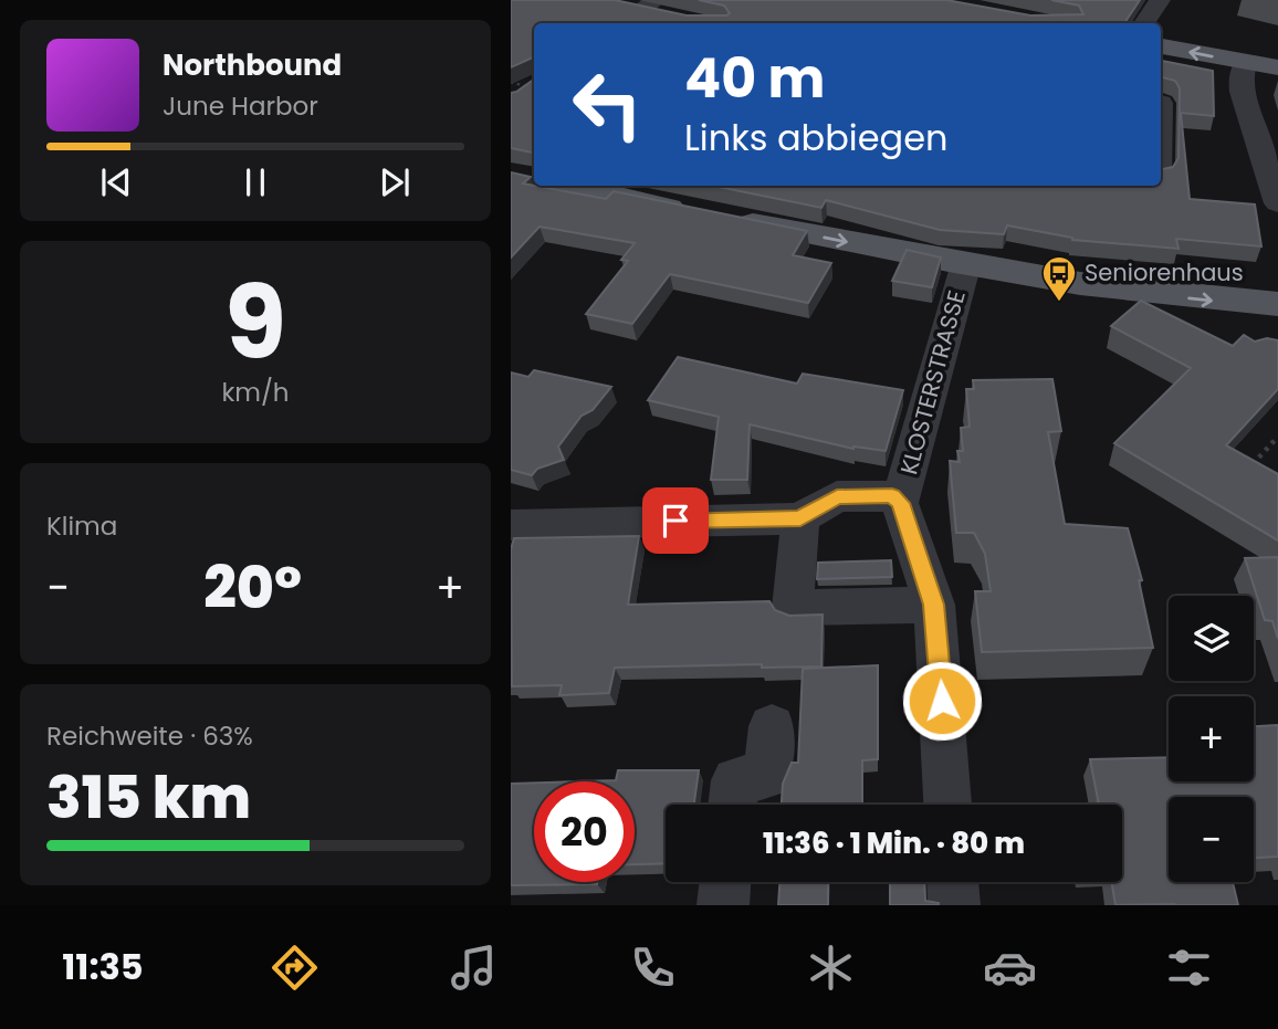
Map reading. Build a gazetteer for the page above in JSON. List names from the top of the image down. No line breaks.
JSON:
{"streets":{"main road":["KLOSTERSTRASSE"]},"one_way":["KLOSTERSTRASSE"],"places":{"bus stop":["Seniorenhaus"]},"page":{"turn":["40 m","Links abbiegen"],"song":["Northbound","June Harbor"],"tile":[["9","km/h"],"Klima",["Reichweite · 63%","315 km"]],"heat":["−","20°","+"],"map_buttons":["+","−"],"limit":"20","trip":"11:36 · 1 Min. · 80 m","tabs":"11:35"}}
